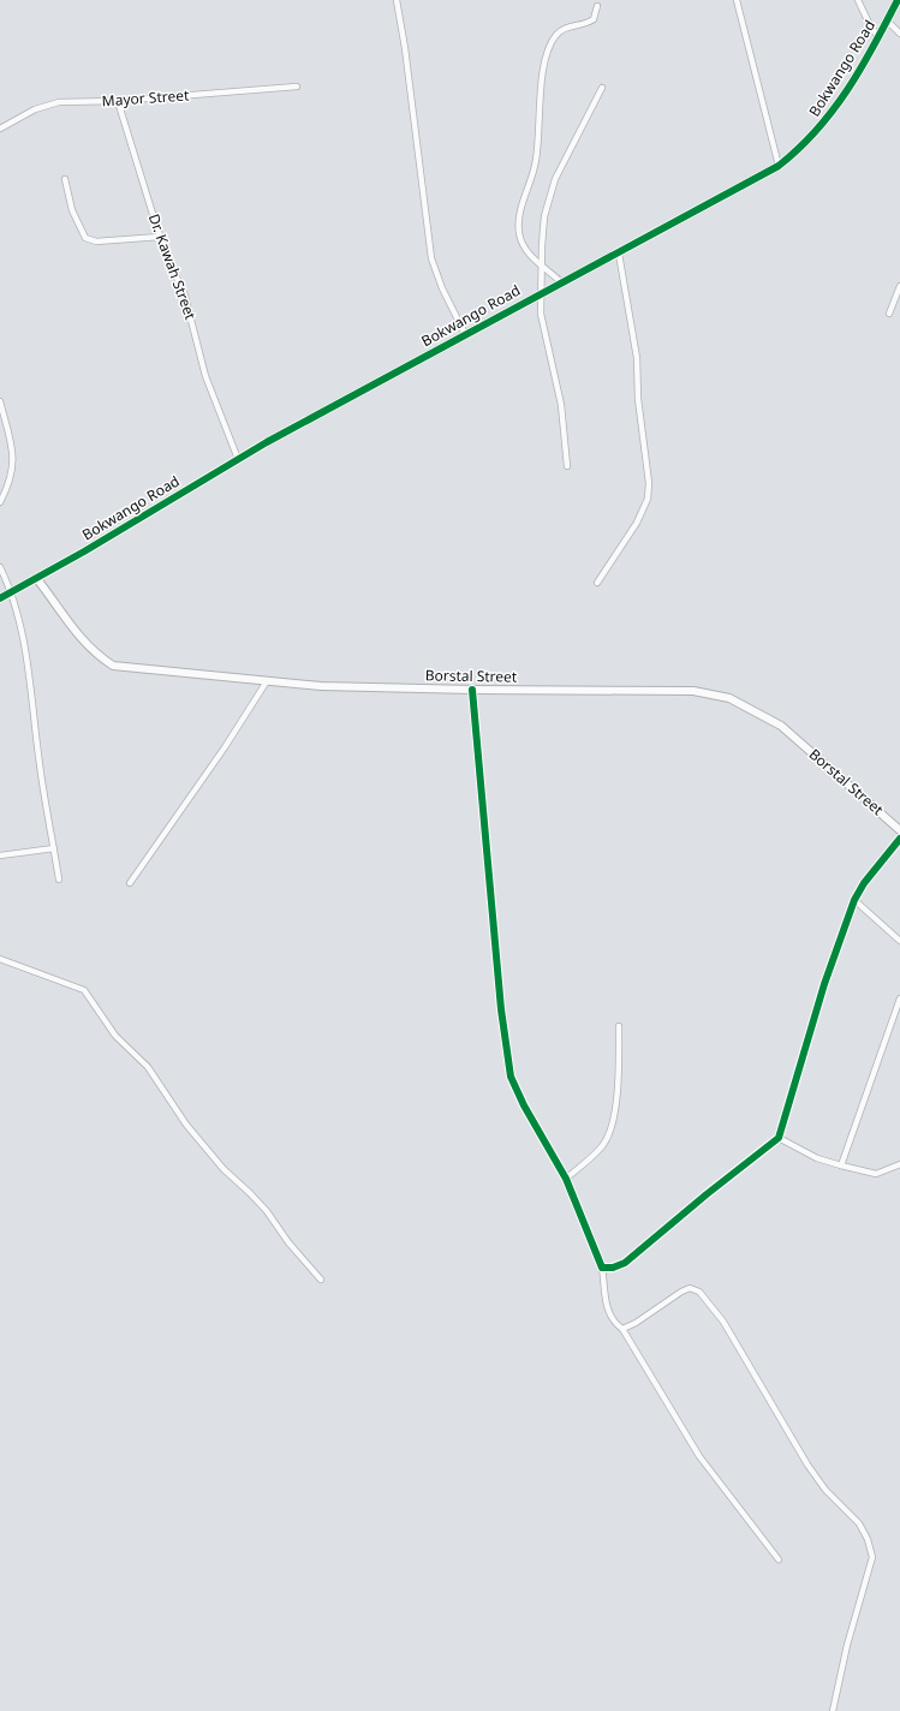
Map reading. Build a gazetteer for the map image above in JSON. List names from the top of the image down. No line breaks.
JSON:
{"streets":{"street":["Bokwango Road","Mayor Street","Dr. Kawah Street","Borstal Street"]},"crossings":[["Bokwango Road","Dr. Kawah Street"],["Bokwango Road","Borstal Street"],["Mayor Street","Dr. Kawah Street"]]}
